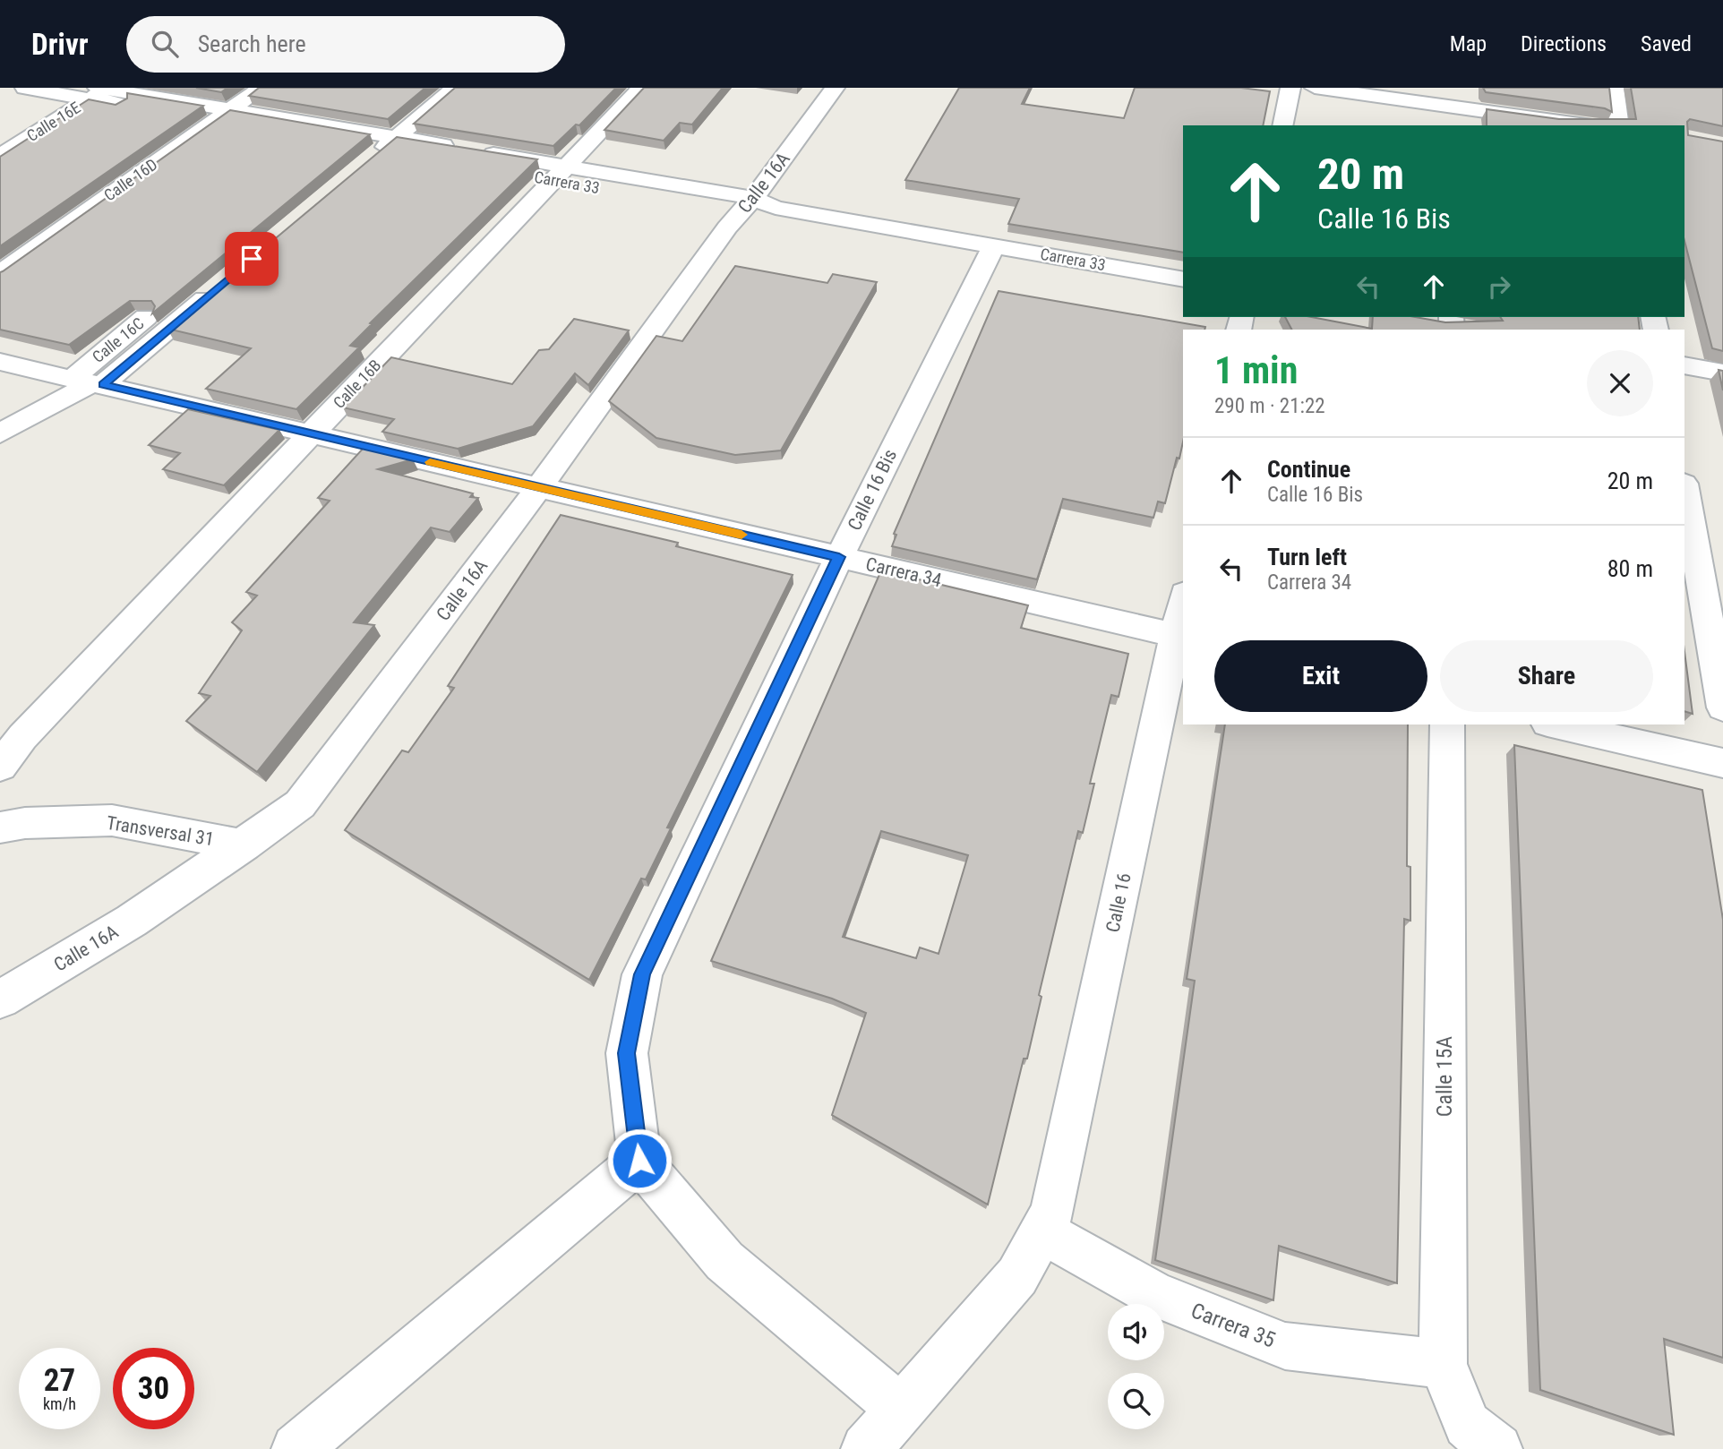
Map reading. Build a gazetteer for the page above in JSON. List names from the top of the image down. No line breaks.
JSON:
{"streets":{"street":["Calle 16E","Calle 16D","Carrera 33","Calle 16A","Calle 16C","Calle 16B","Calle 16 Bis","Carrera 34","Transversal 31","Calle 16","Calle 15A","Carrera 35"]},"crossings":[["Calle 16E","Carrera 33"],["Calle 16D","Carrera 33"],["Carrera 33","Calle 16A"],["Carrera 33","Calle 16B"],["Carrera 33","Calle 16 Bis"],["Calle 16A","Carrera 34"],["Calle 16A","Transversal 31"],["Calle 16C","Carrera 34"],["Calle 16B","Carrera 34"],["Calle 16 Bis","Carrera 34"],["Carrera 34","Calle 16"],["Calle 16","Carrera 35"],["Calle 15A","Carrera 35"]],"page":{"header":"Drivr","search":"Search here","nav":["Map","Directions","Saved"],"turn":["20 m","Calle 16 Bis"],"heading":["1 min","290 m · 21:22"],"list":[{"name":"Continue","note":"Calle 16 Bis","value":"20 m"},{"name":"Turn left","note":"Carrera 34","value":"80 m"}],"buttons":["Exit","Share"],"speed":"27 km/h","limit":"30"}}
